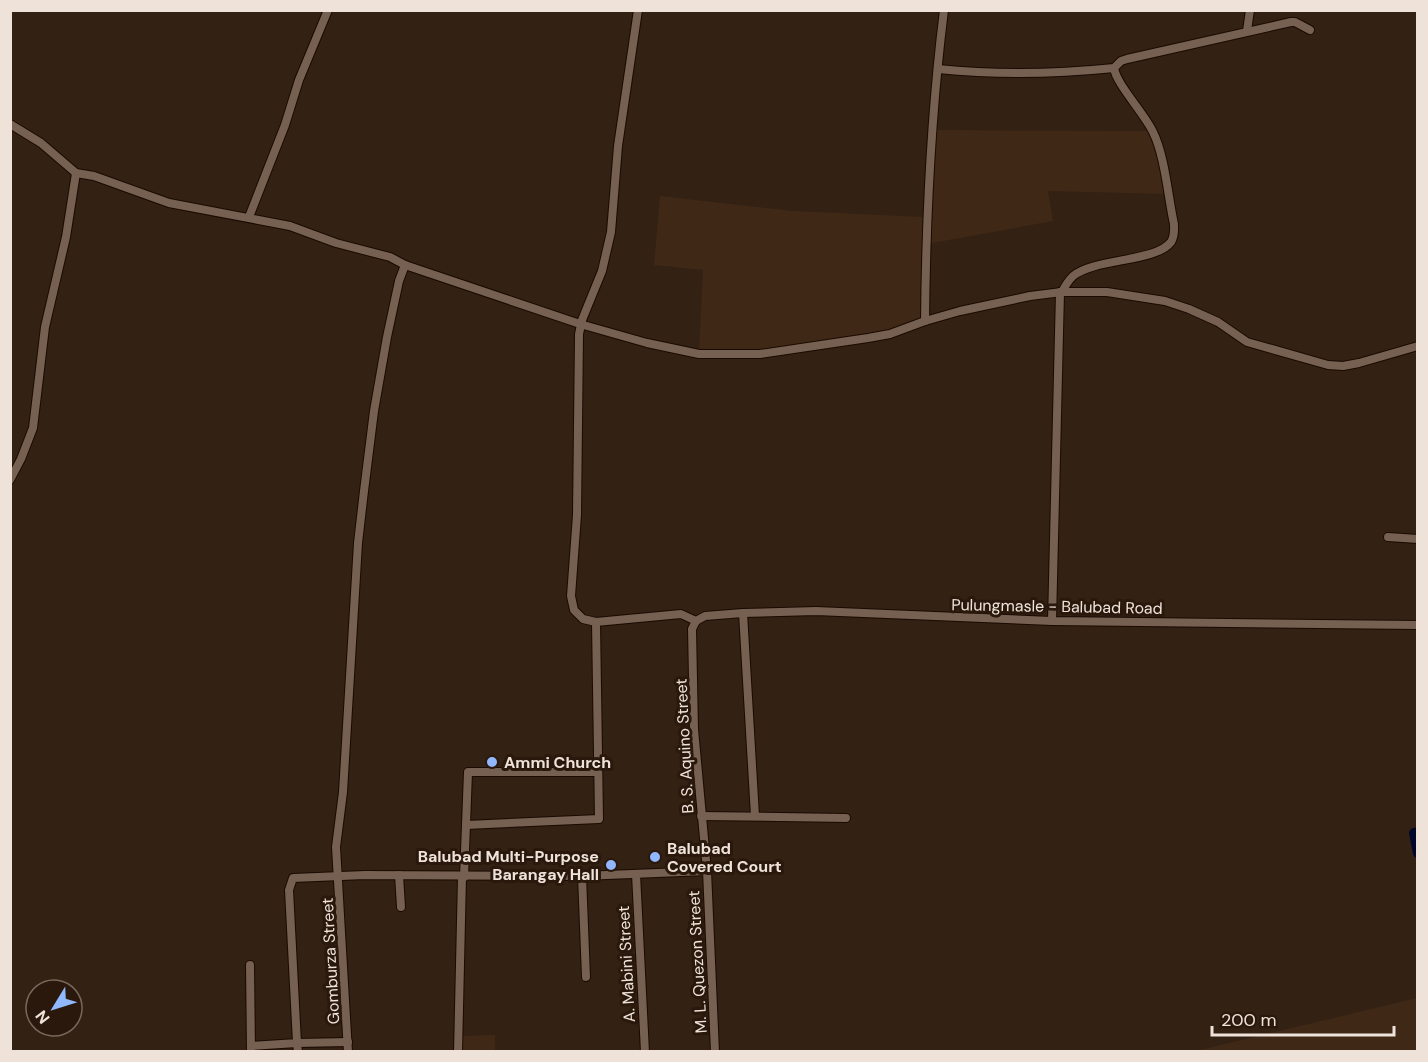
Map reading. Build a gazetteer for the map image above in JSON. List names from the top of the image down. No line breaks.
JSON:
{"streets":{"street":["Pulungmasle - Balubad Road","B. S. Aquino Street","Gomburza Street","M. L. Quezon Street","A. Mabini Street"]},"crossings":[["Pulungmasle - Balubad Road","B. S. Aquino Street"],["B. S. Aquino Street","Gomburza Street"],["B. S. Aquino Street","M. L. Quezon Street"],["Gomburza Street","M. L. Quezon Street"],["Gomburza Street","A. Mabini Street"]],"places":["Ammi Church","Balubad Covered Court","Balubad Multi-Purpose Barangay Hall"],"scale_bar":"200 m","north":"bottom left"}
